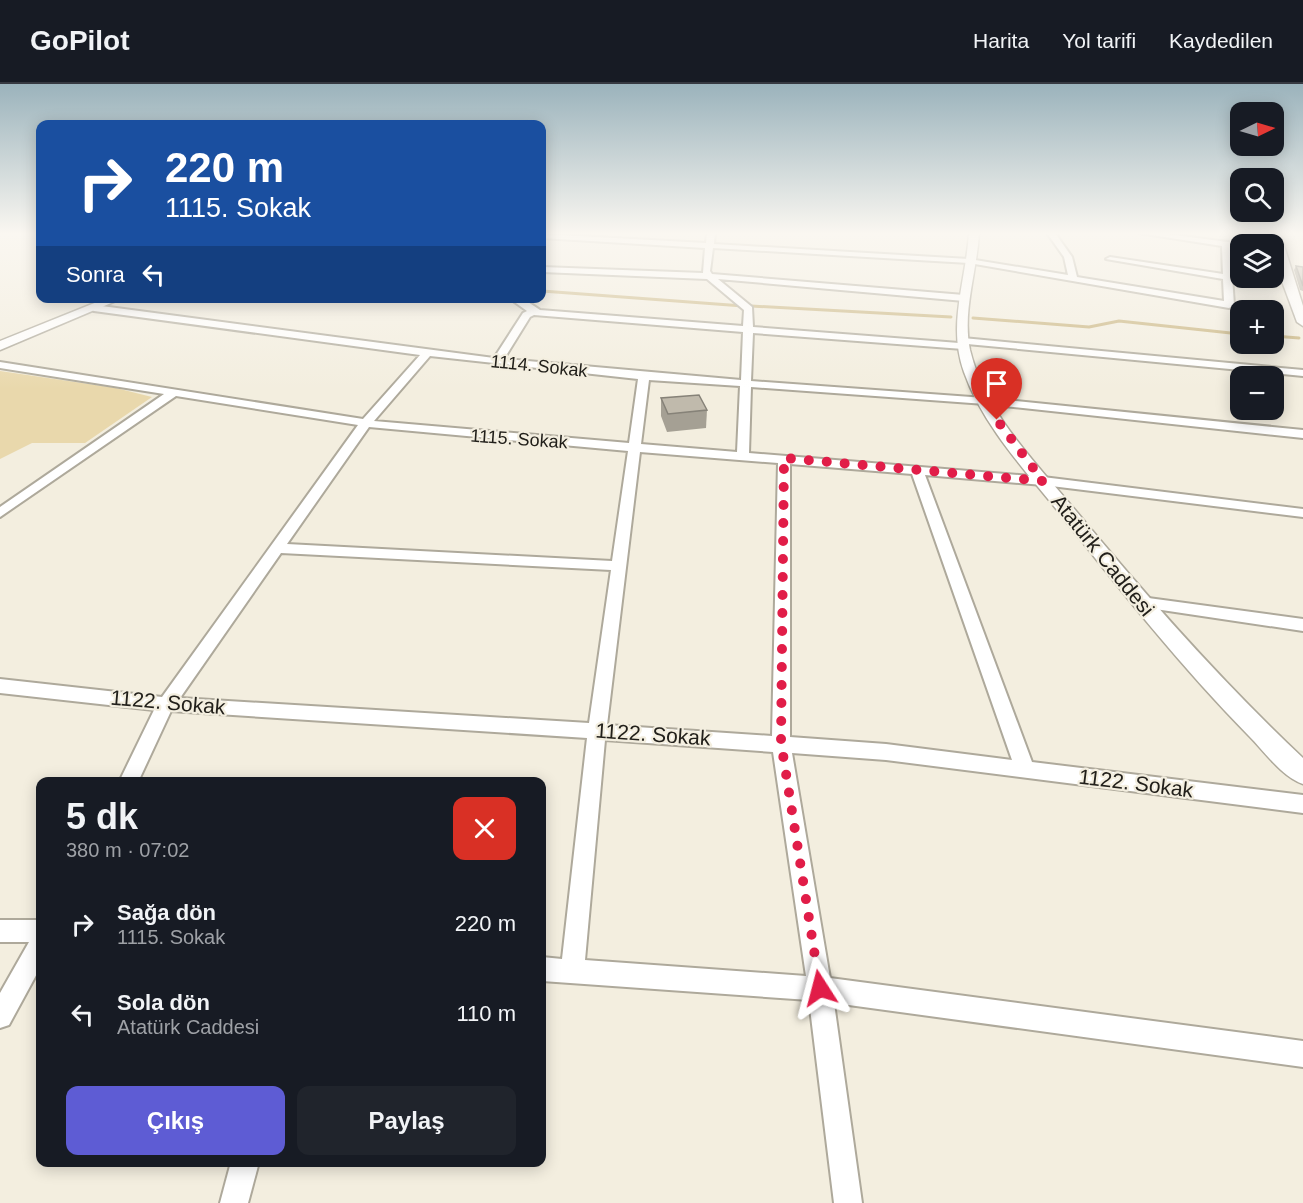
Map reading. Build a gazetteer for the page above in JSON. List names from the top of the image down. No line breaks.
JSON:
{"streets":{"street":["1114. Sokak","1115. Sokak","Atatürk Caddesi","1122. Sokak"]},"crossings":[["1114. Sokak","Atatürk Caddesi"],["1115. Sokak","Atatürk Caddesi"]],"north":"right","page":{"header":"GoPilot","nav":["Harita","Yol tarifi","Kaydedilen"],"map_buttons":["+","−"],"turn":["220 m","1115. Sokak"],"then":"Sonra","heading":["5 dk","380 m · 07:02"],"list":[{"name":"Sağa dön","note":"1115. Sokak","value":"220 m"},{"name":"Sola dön","note":"Atatürk Caddesi","value":"110 m"}],"buttons":["Çıkış","Paylaş"]}}
